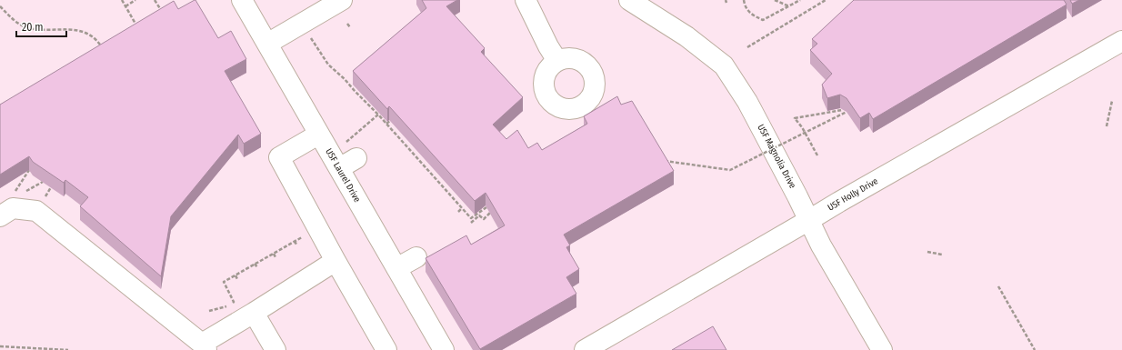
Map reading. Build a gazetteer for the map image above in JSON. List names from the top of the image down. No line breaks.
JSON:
{"streets":{"street":["USF Magnolia Drive","USF Laurel Drive","USF Holly Drive"]},"crossings":[["USF Magnolia Drive","USF Holly Drive"]],"scale_bar":"20 m"}
